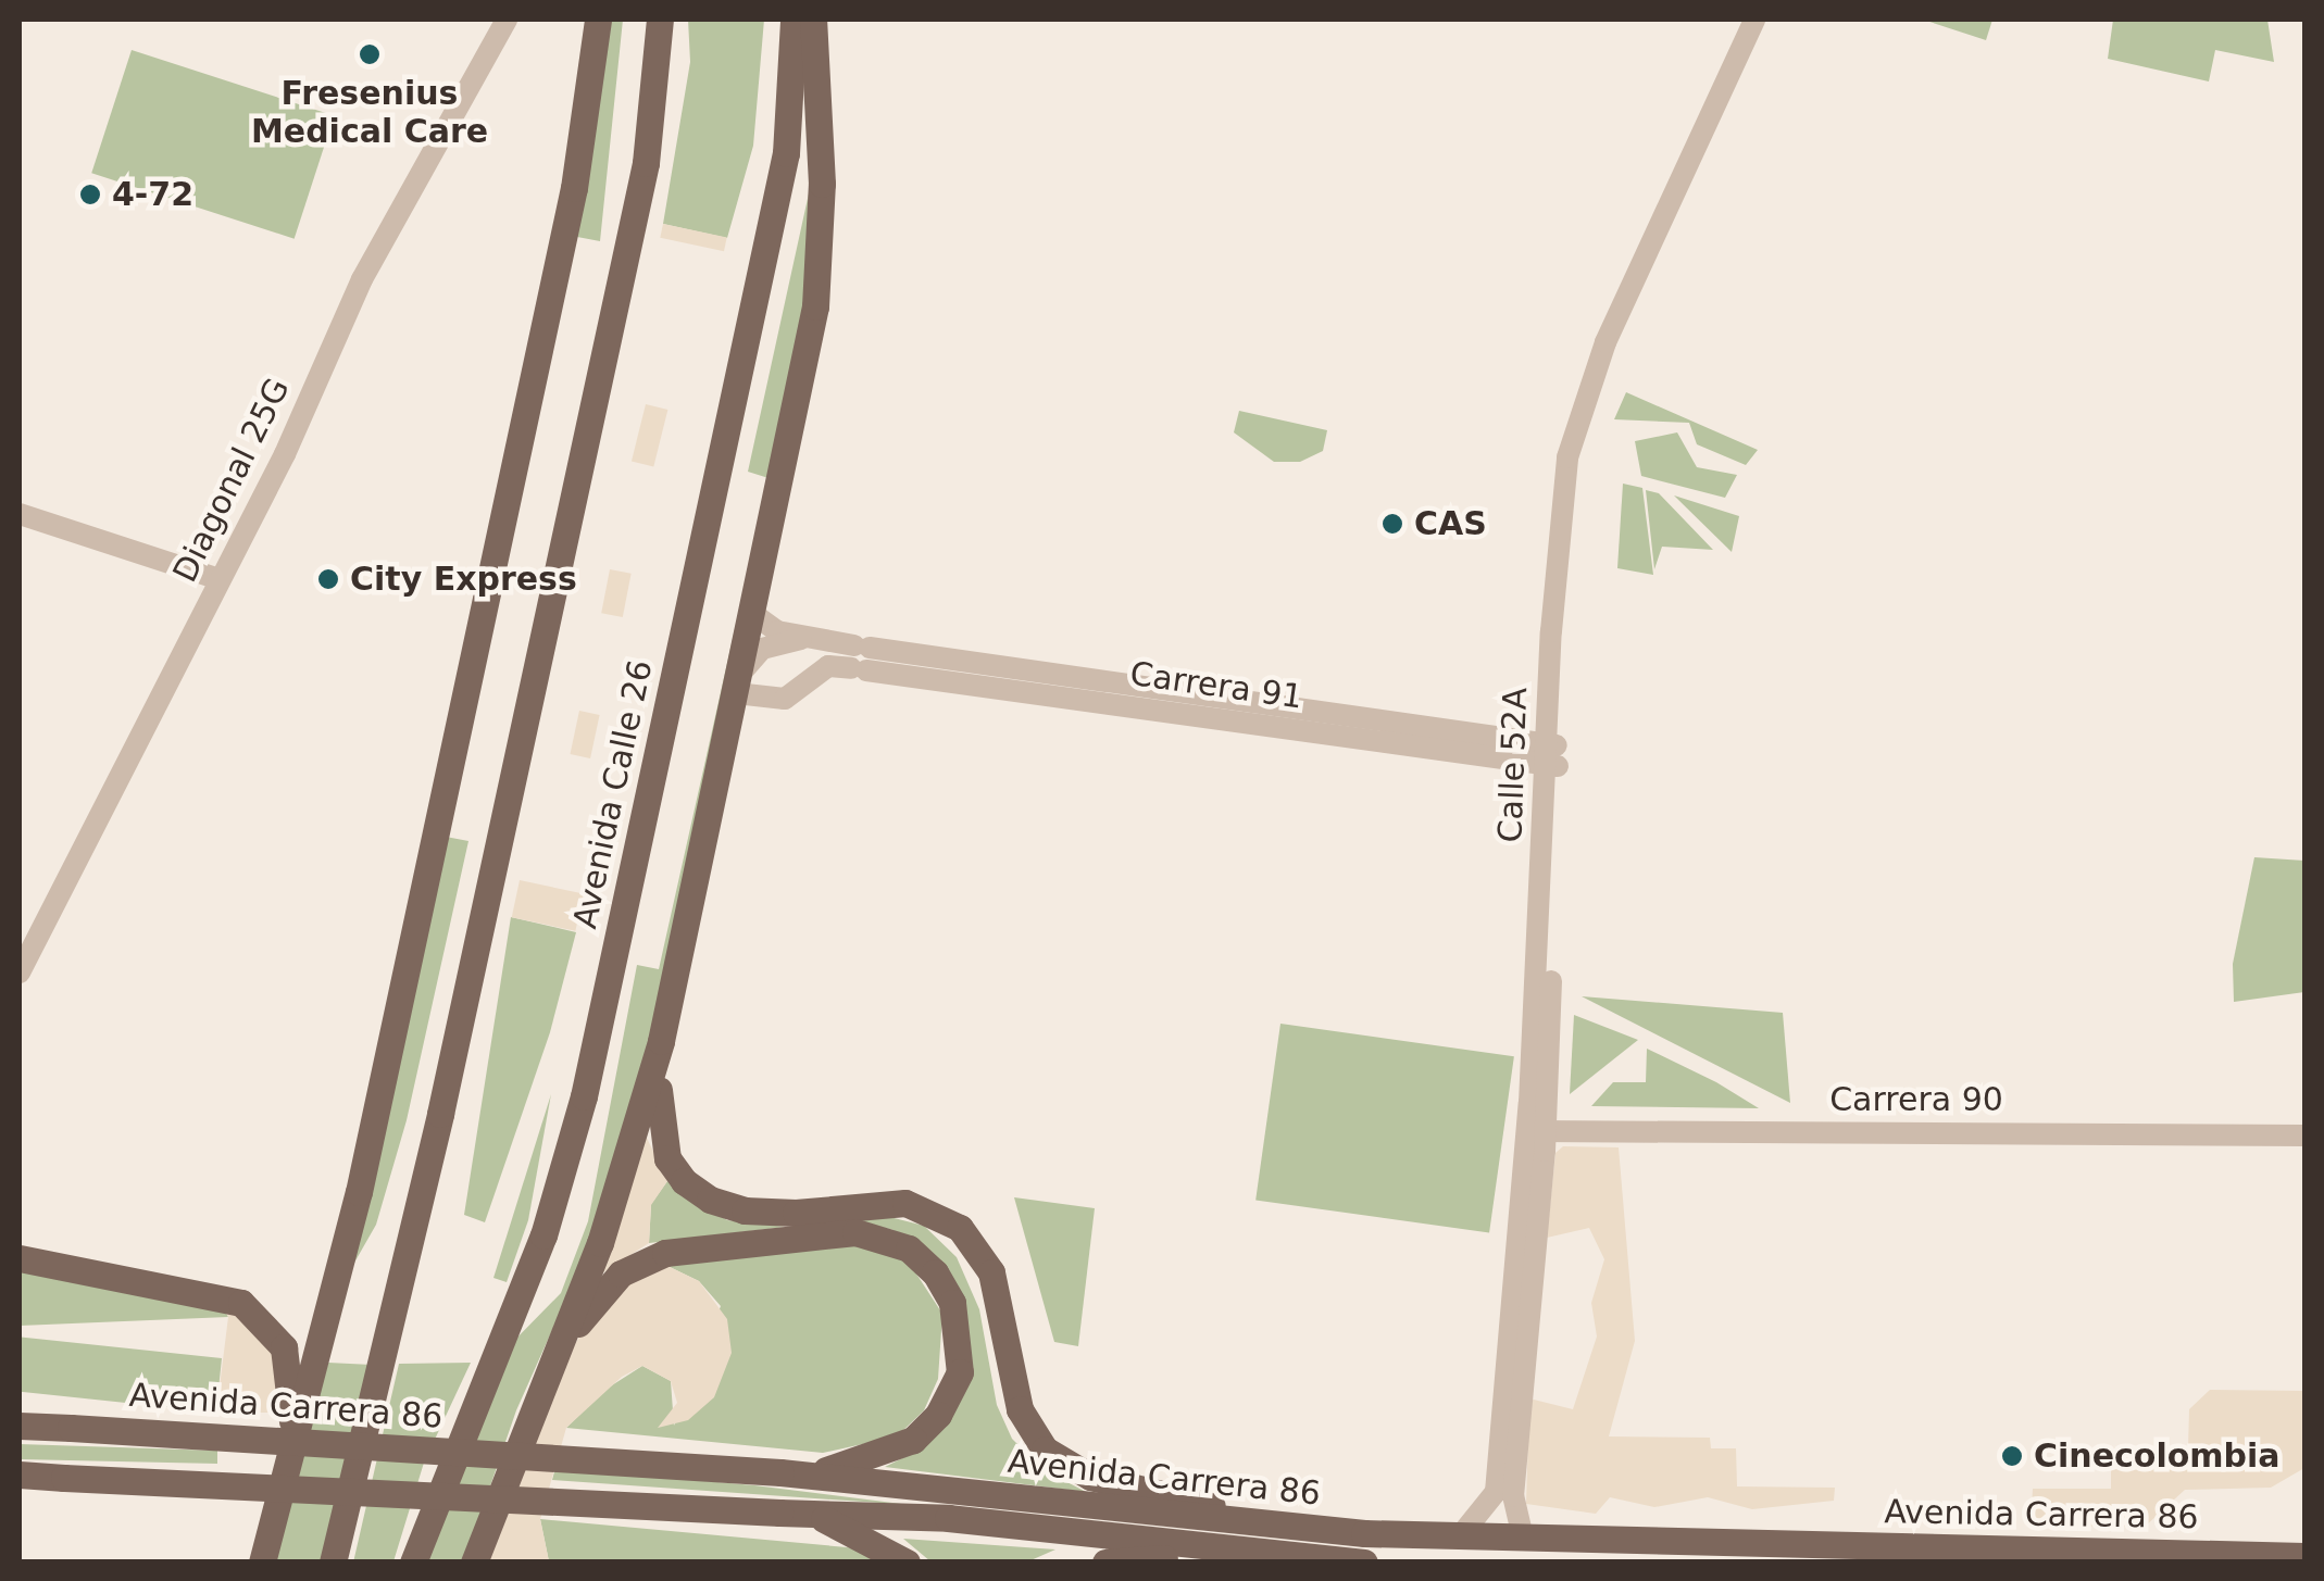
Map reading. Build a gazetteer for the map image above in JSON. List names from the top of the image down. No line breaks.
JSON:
{"streets":{"main road":["Avenida Calle 26","Avenida Carrera 86"],"street":["Diagonal 25G","Carrera 91","Calle 52A","Carrera 90"]},"crossings":[["Carrera 91","Calle 52A"],["Calle 52A","Carrera 90"],["Calle 52A","Avenida Carrera 86"]],"places":["Fresenius Medical Care","4-72","CAS","City Express","Cinecolombia"]}
